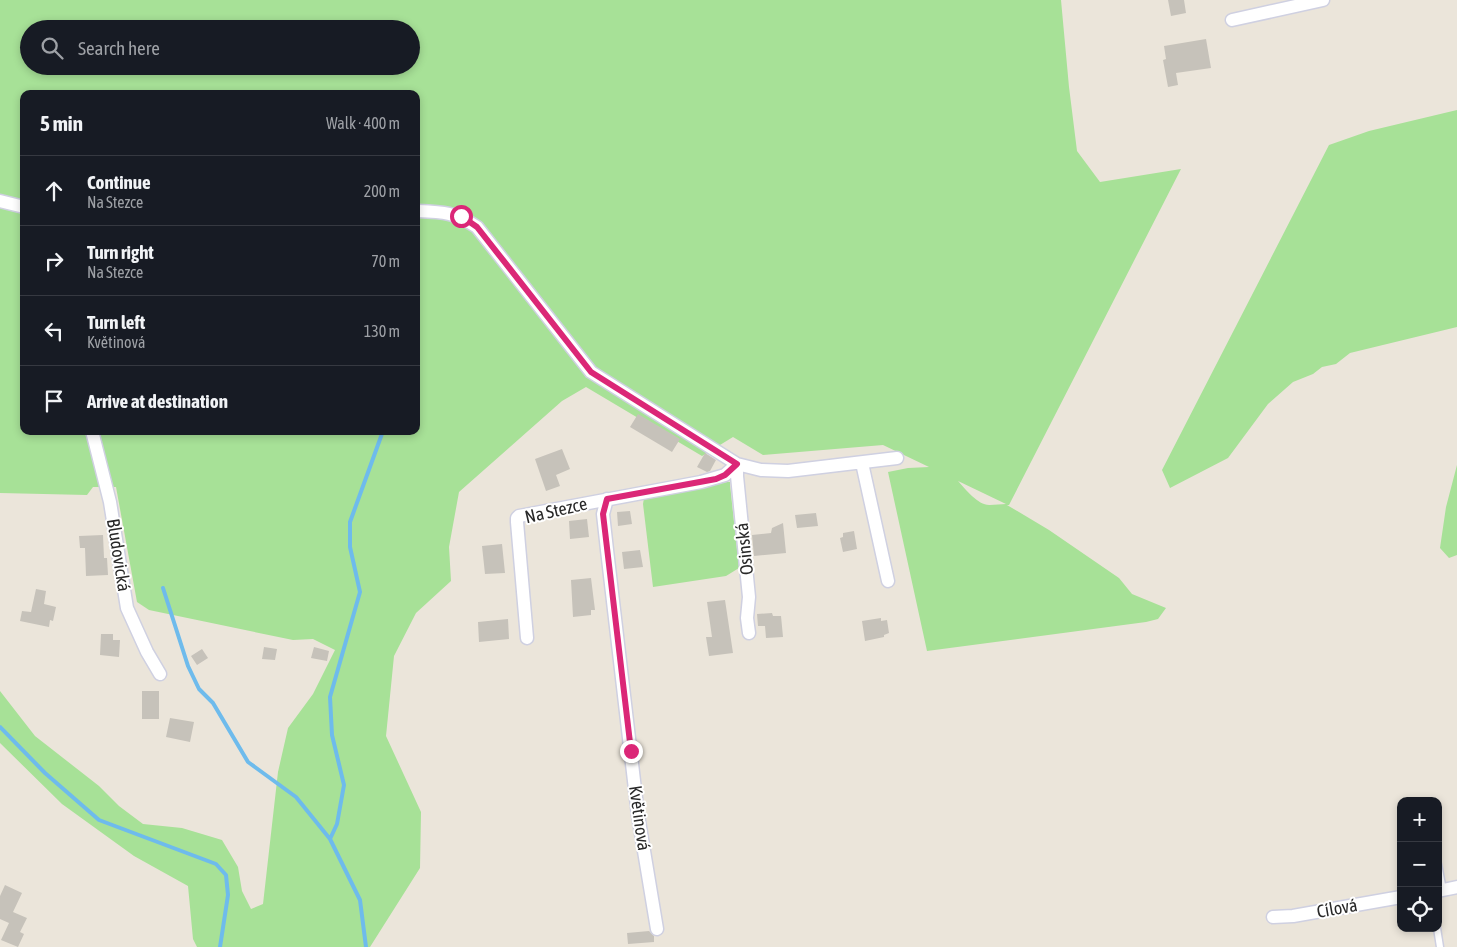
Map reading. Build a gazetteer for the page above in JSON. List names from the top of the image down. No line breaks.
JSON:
{"streets":{"street":["Na Stezce","Osinská","Bludovická","Květinová","Cílová"]},"crossings":[["Na Stezce","Osinská"],["Na Stezce","Květinová"]],"page":{"search":"Search here","heading":["5 min","Walk · 400 m"],"list":[["Continue","Na Stezce","200 m"],["Turn right","Na Stezce","70 m"],["Turn left","Květinová","130 m"],"Arrive at destination"],"map_buttons":["+","−"]}}
